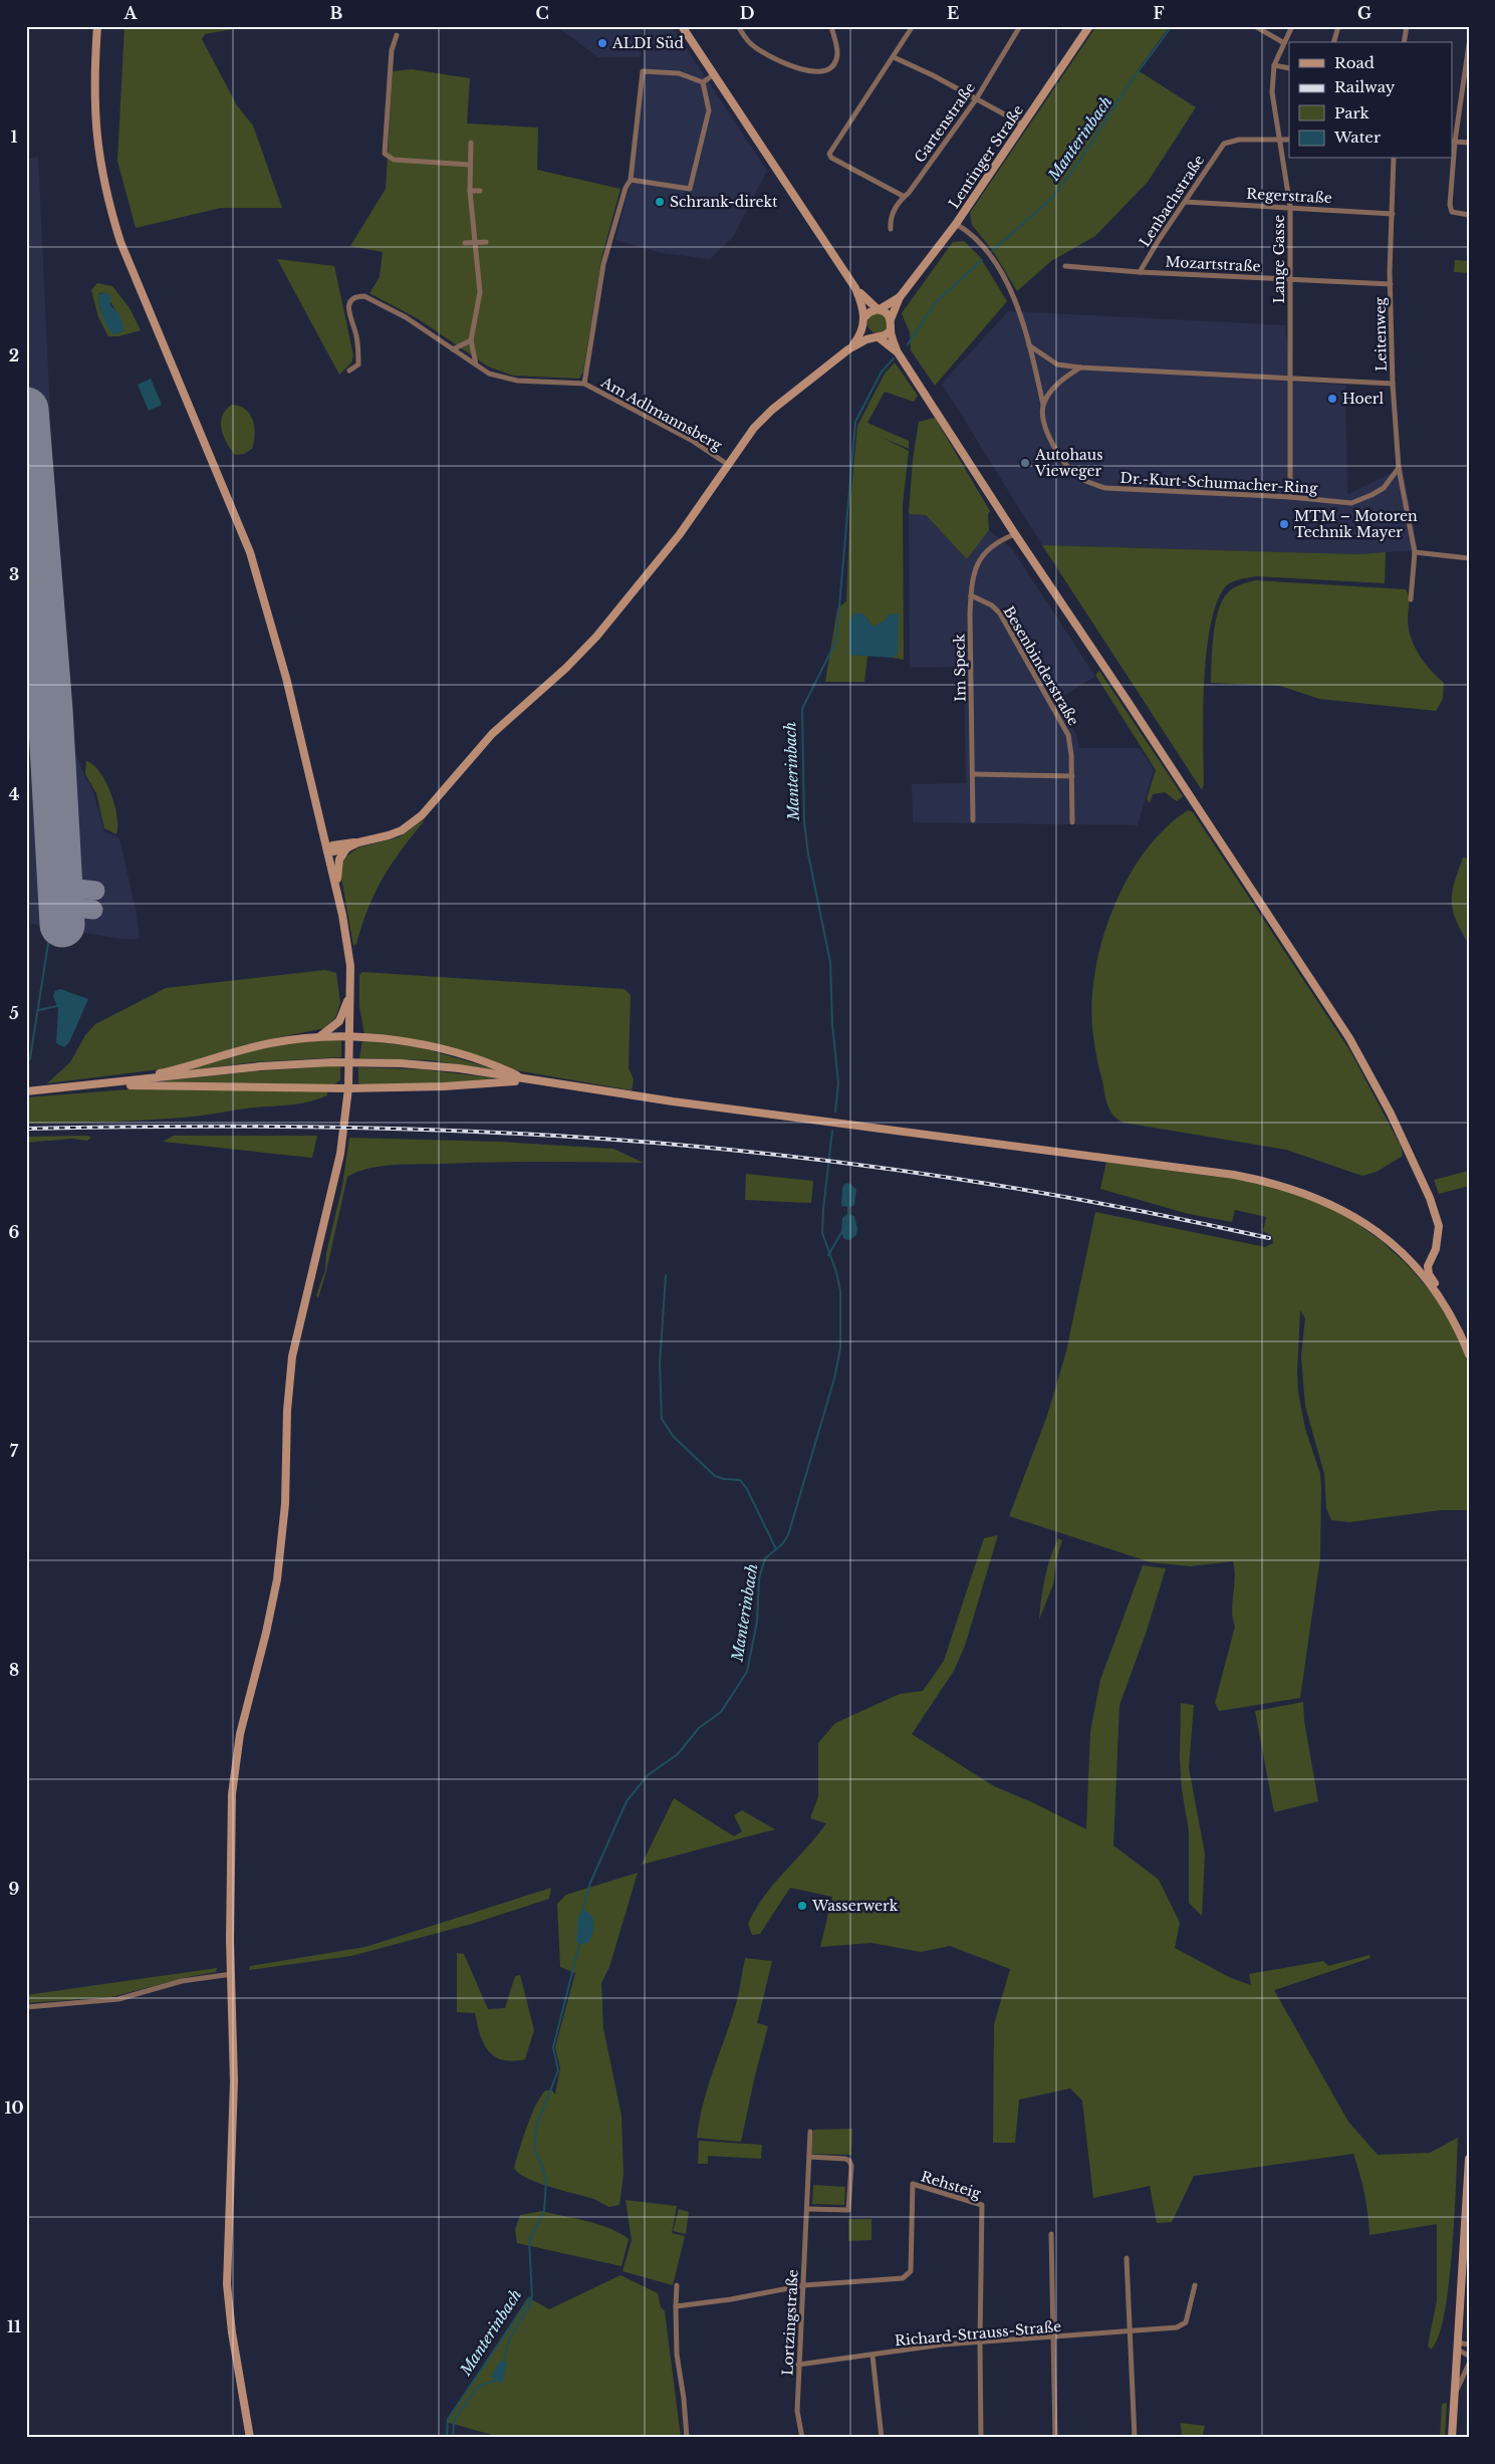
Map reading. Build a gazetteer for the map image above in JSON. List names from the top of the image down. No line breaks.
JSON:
{"streets":{"street":["Gartenstraße","Lentinger Straße","Regerstraße","Lenbachstraße","Lange Gasse","Mozartstraße","Leitenweg","Am Adlmannsberg","Dr.-Kurt-Schumacher-Ring","Besenbinderstraße","Im Speck","Rehsteig","Lortzingstraße","Richard-Strauss-Straße"]},"crossings":[["Lentinger Straße","Dr.-Kurt-Schumacher-Ring"],["Regerstraße","Lenbachstraße"],["Regerstraße","Lange Gasse"],["Regerstraße","Leitenweg"],["Lenbachstraße","Lange Gasse"],["Lenbachstraße","Mozartstraße"],["Lange Gasse","Mozartstraße"],["Lange Gasse","Dr.-Kurt-Schumacher-Ring"],["Mozartstraße","Leitenweg"],["Leitenweg","Dr.-Kurt-Schumacher-Ring"],["Besenbinderstraße","Im Speck"],["Rehsteig","Lortzingstraße"],["Rehsteig","Richard-Strauss-Straße"],["Lortzingstraße","Richard-Strauss-Straße"]],"water":["Manterinbach"],"places":["ALDI Süd","Schrank-direkt","Hoerl","Autohaus Vieweger","MTM – Motoren Technik Mayer","Wasserwerk"],"legend":["Road","Railway","Park","Water"],"grid":{"columns":["A","B","C","D","E","F","G"],"rows":["1","2","3","4","5","6","7","8","9","10","11"]}}
